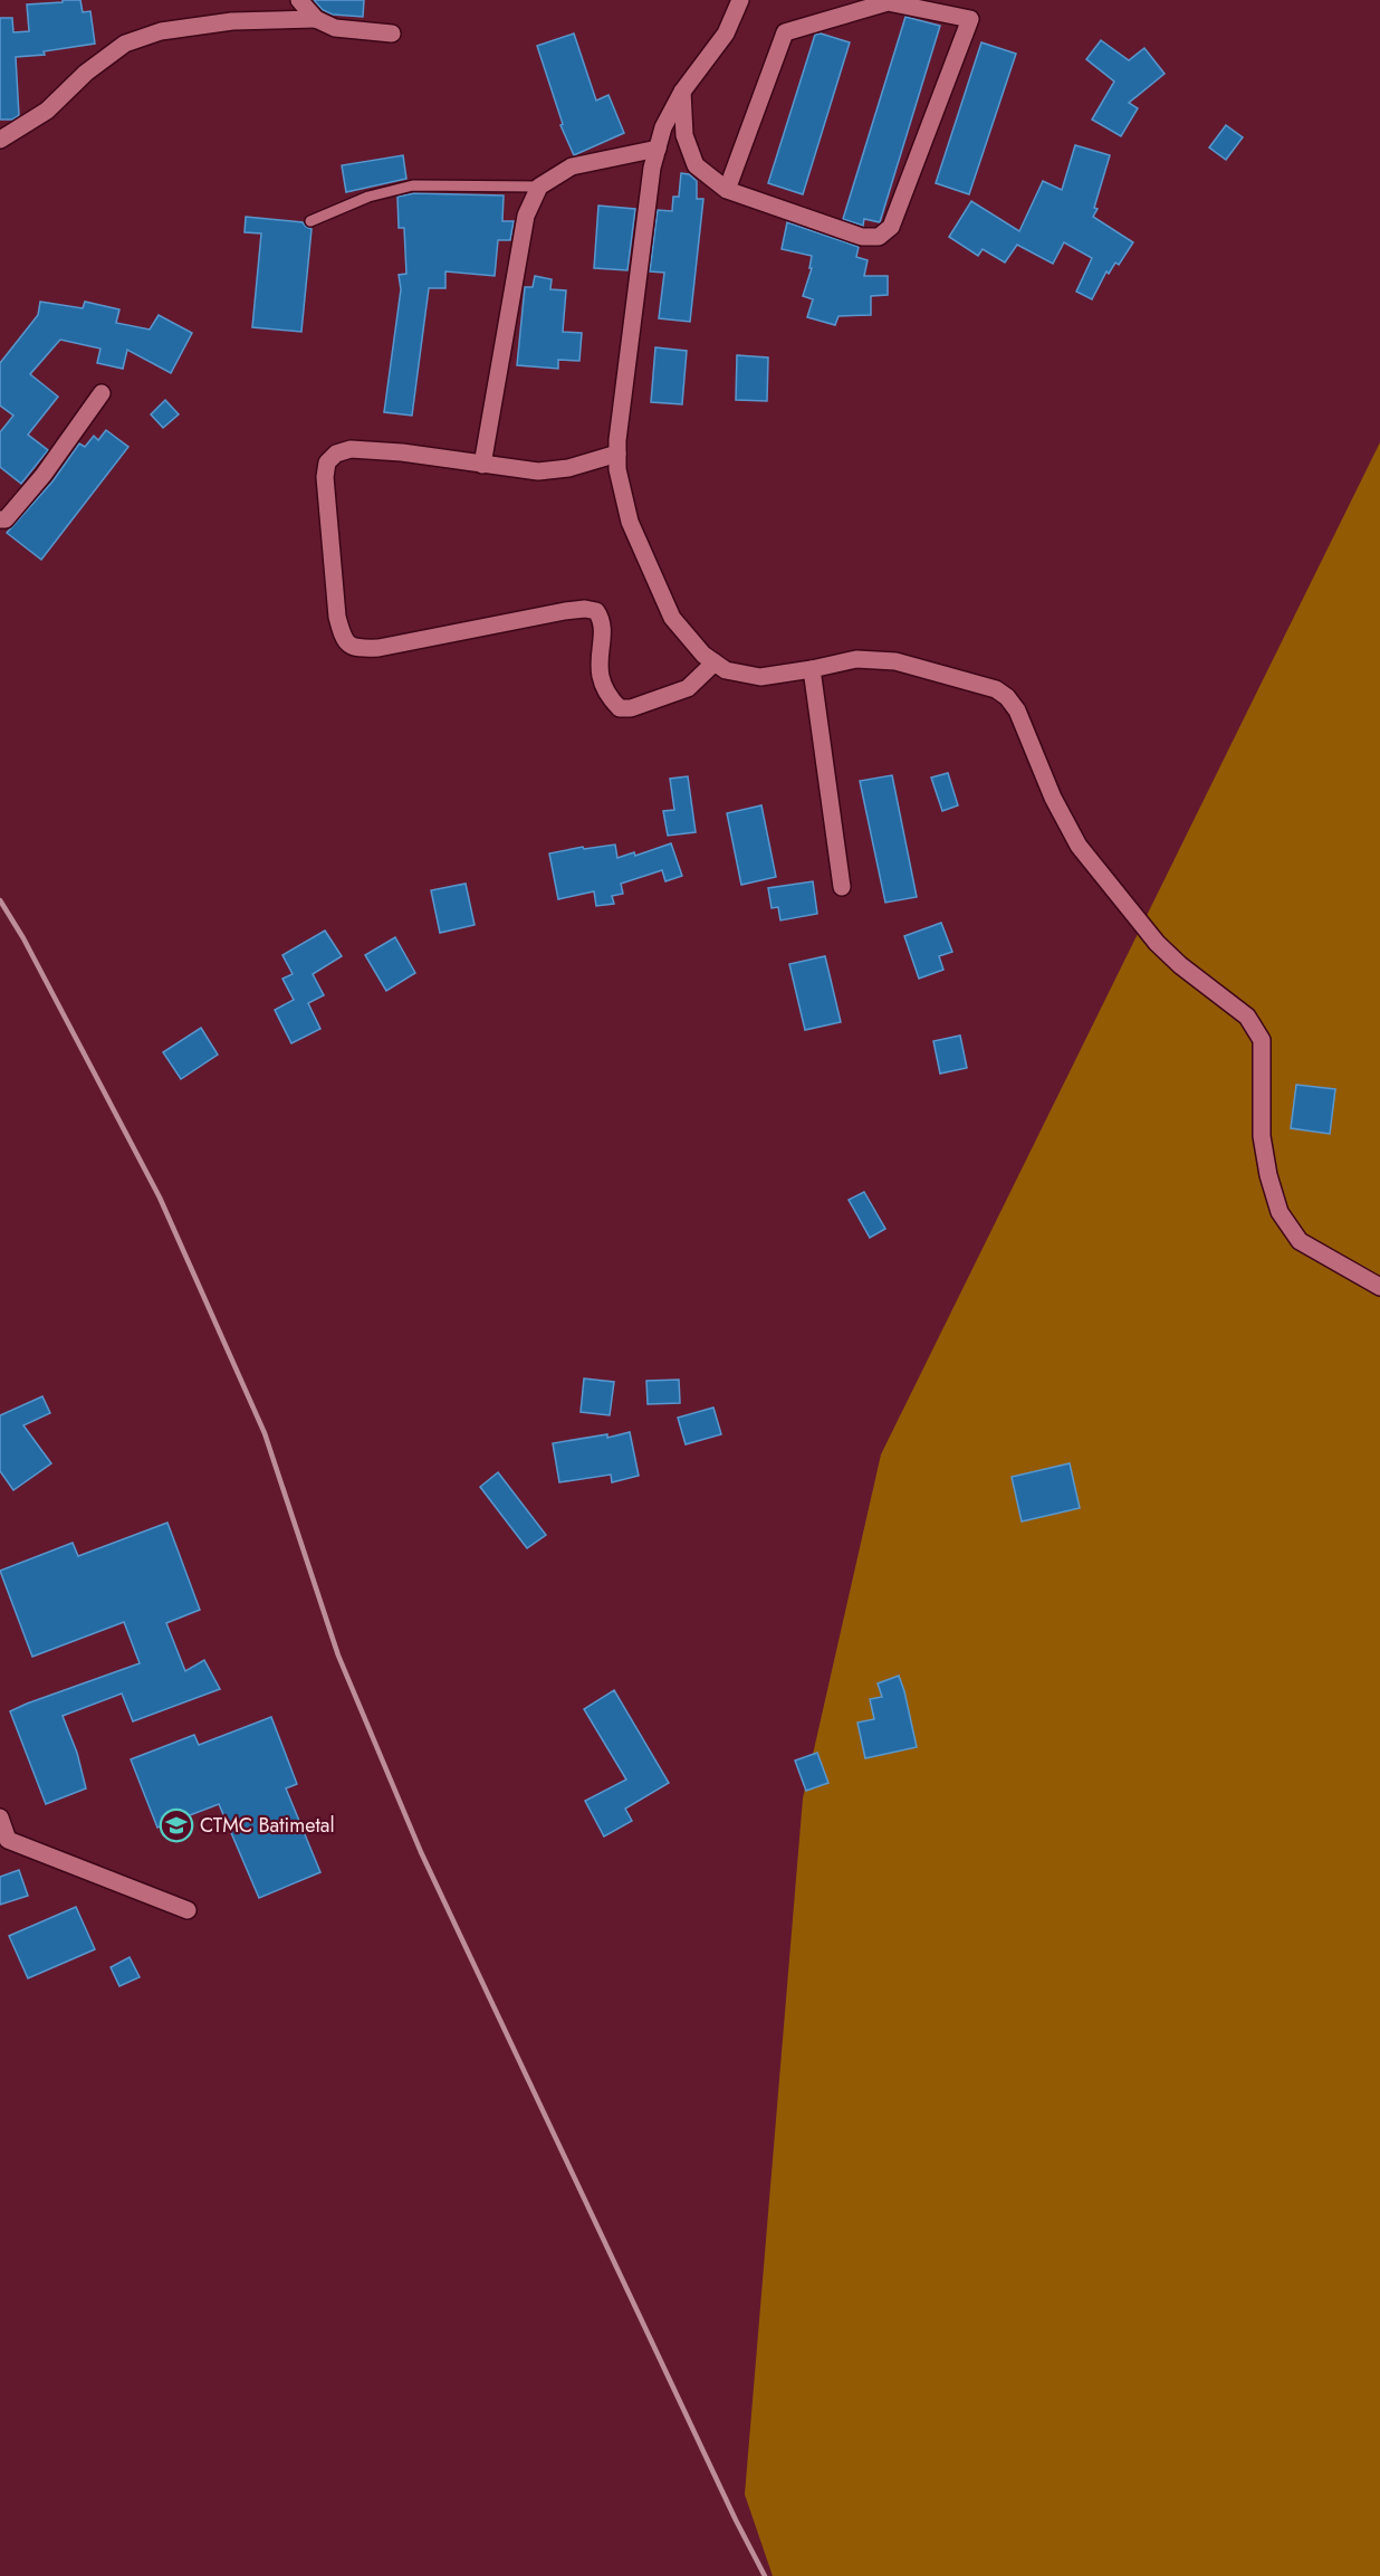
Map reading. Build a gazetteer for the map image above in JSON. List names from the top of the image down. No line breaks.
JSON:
{"places":{"school or university":["CTMC Batimetal"]}}
